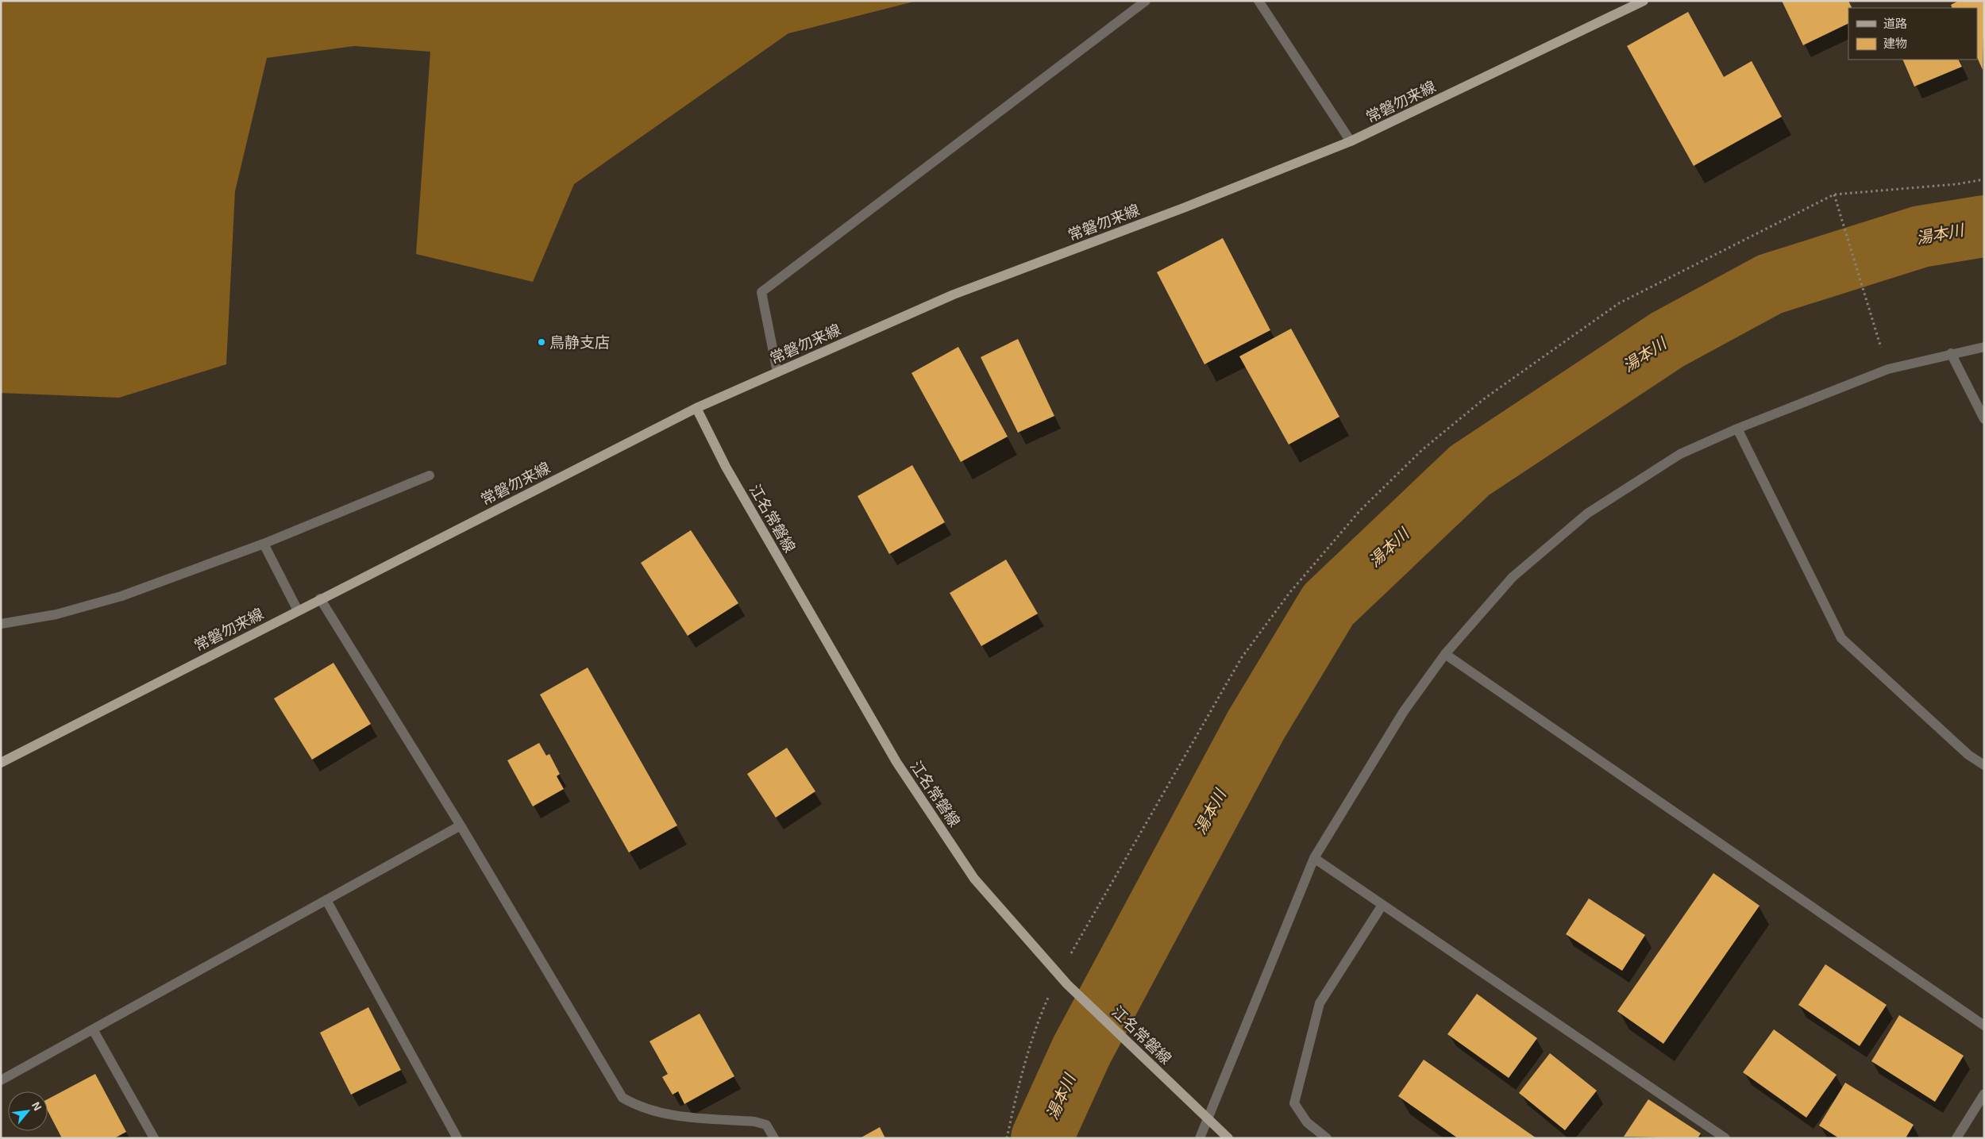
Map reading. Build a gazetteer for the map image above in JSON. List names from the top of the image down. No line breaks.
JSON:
{"streets":{"main road":["常磐勿来線","江名常磐線"]},"crossings":[["常磐勿来線","江名常磐線"]],"water":["湯本川"],"places":["鳥静支店"],"legend":["道路","建物"],"north":"top right"}
